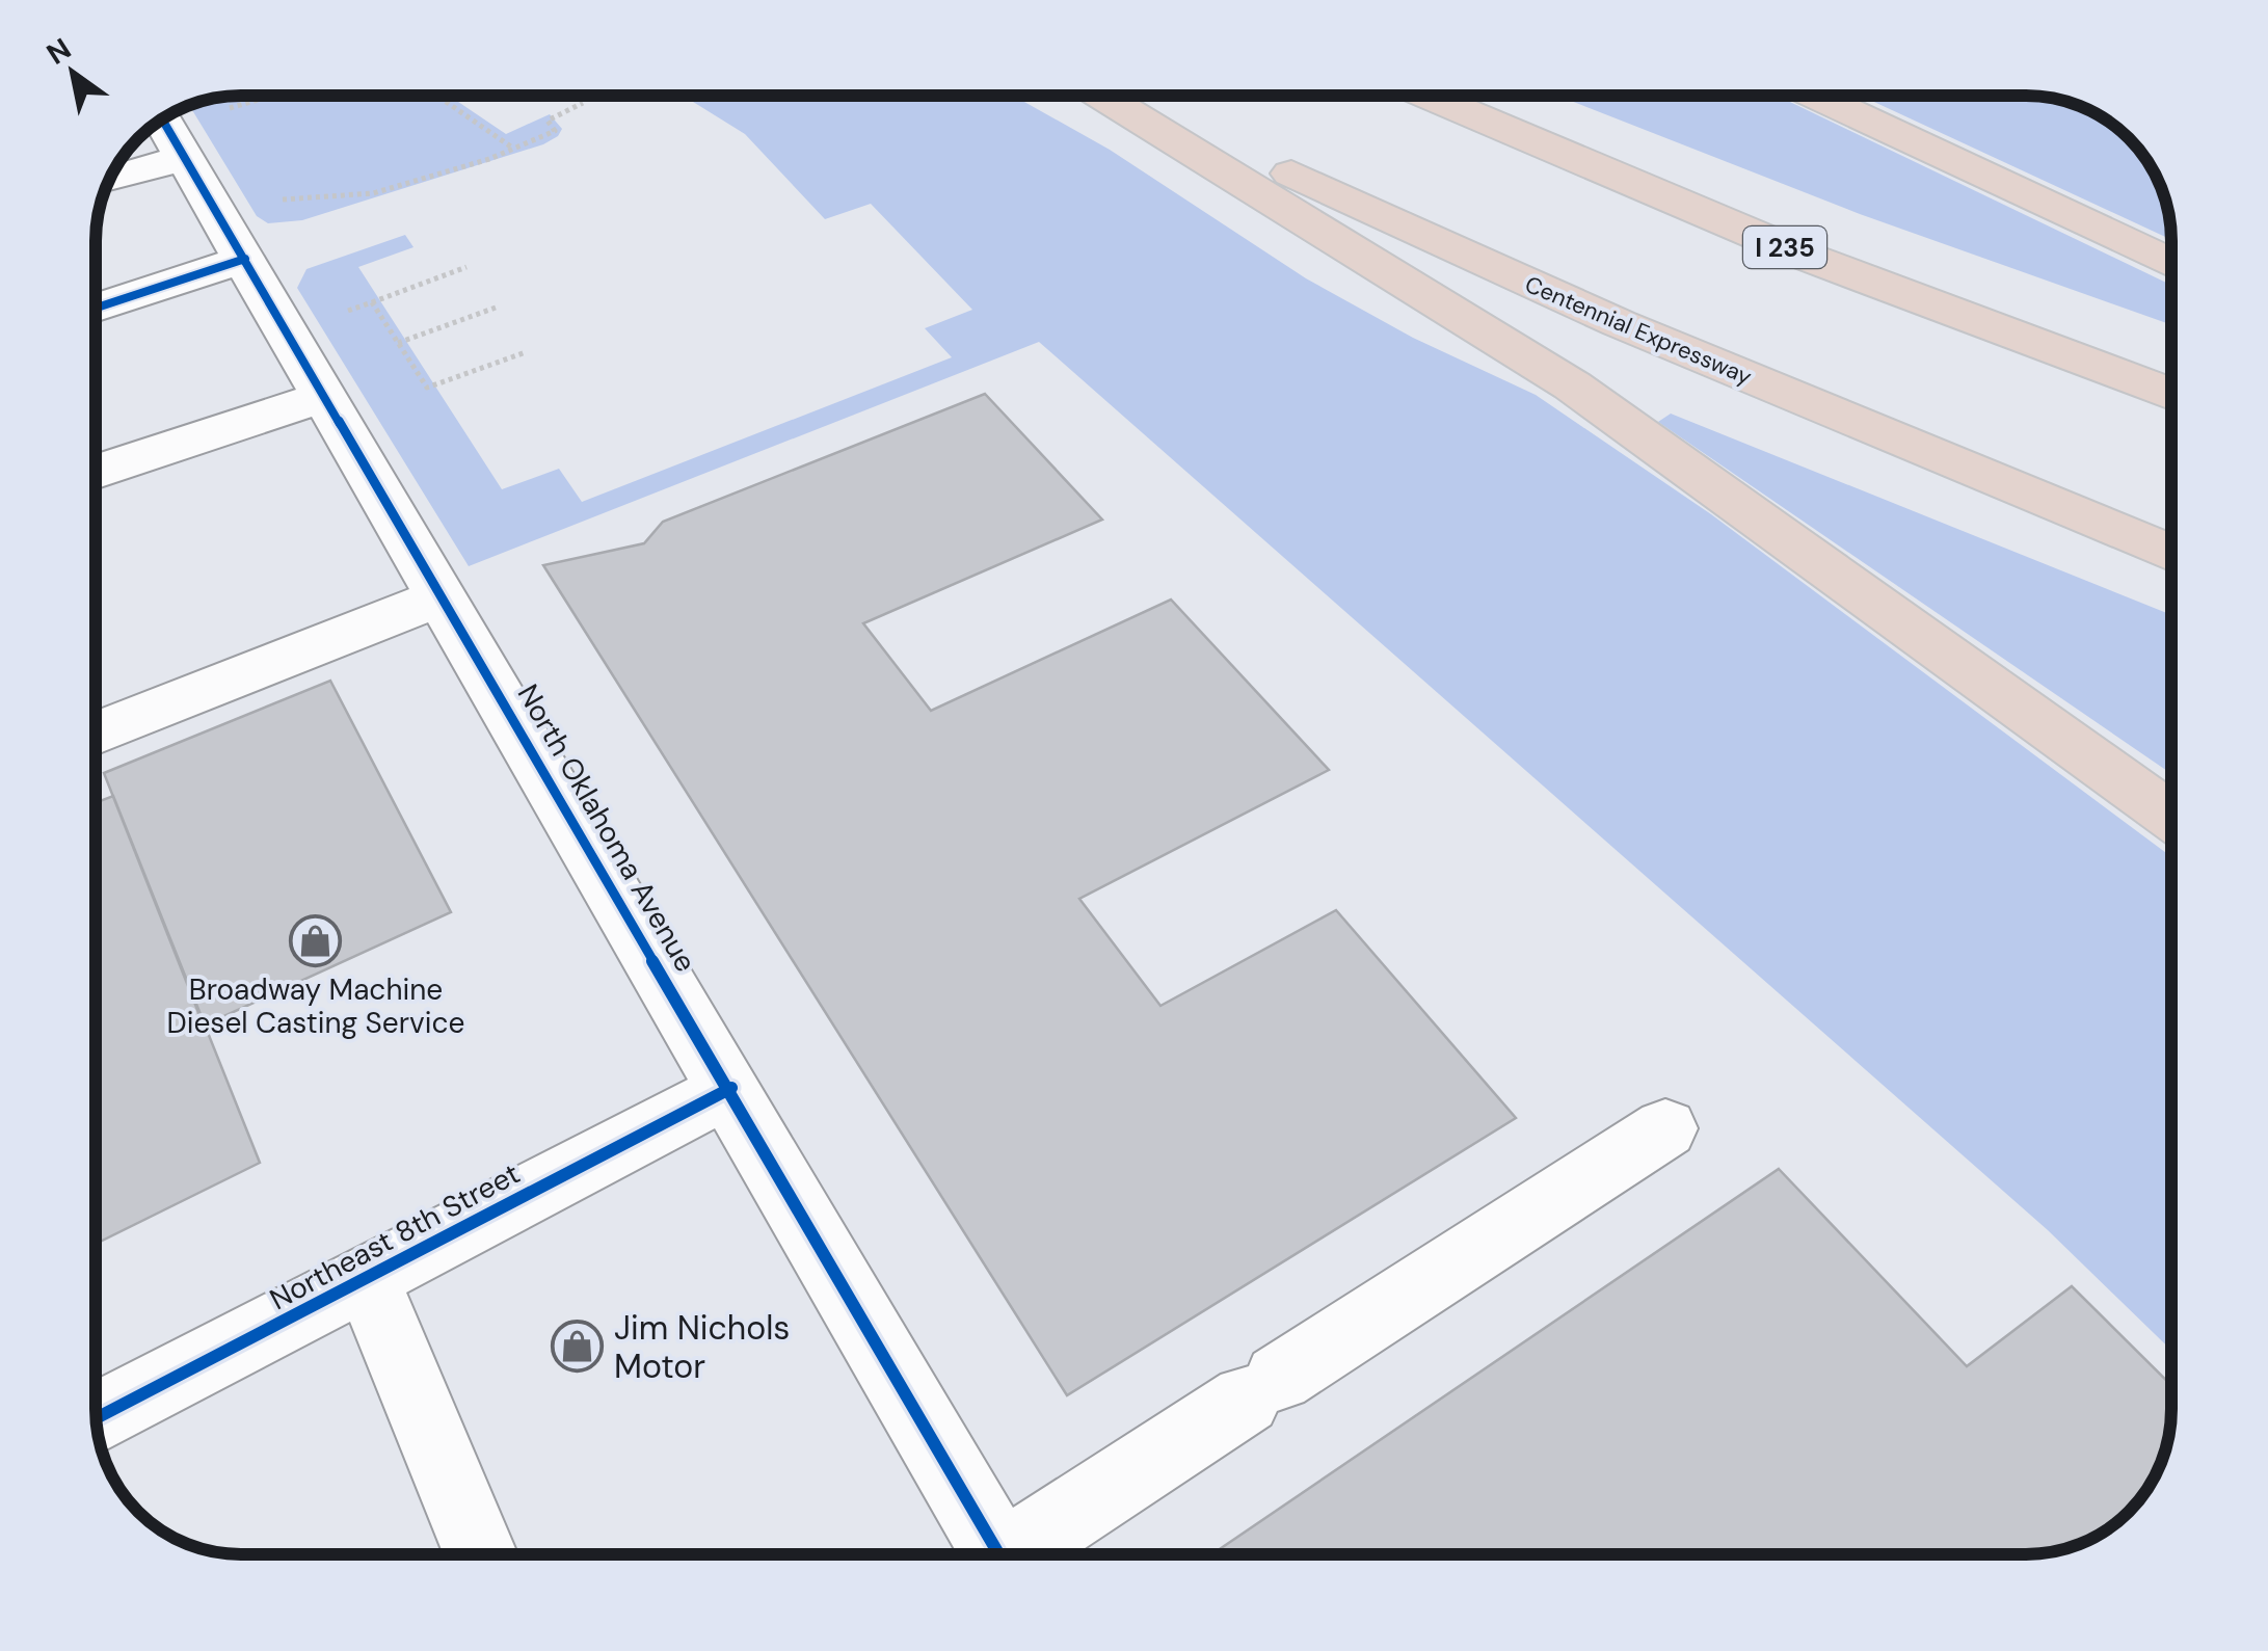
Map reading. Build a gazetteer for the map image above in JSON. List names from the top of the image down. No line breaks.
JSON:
{"streets":{"highway":["I 235","Centennial Expressway"],"street":["North Oklahoma Avenue","Northeast 8th Street"]},"crossings":[["North Oklahoma Avenue","Northeast 8th Street"]],"places":{"shop":["Broadway Machine Diesel Casting Service","Jim Nichols Motor"]},"north":"top left"}
